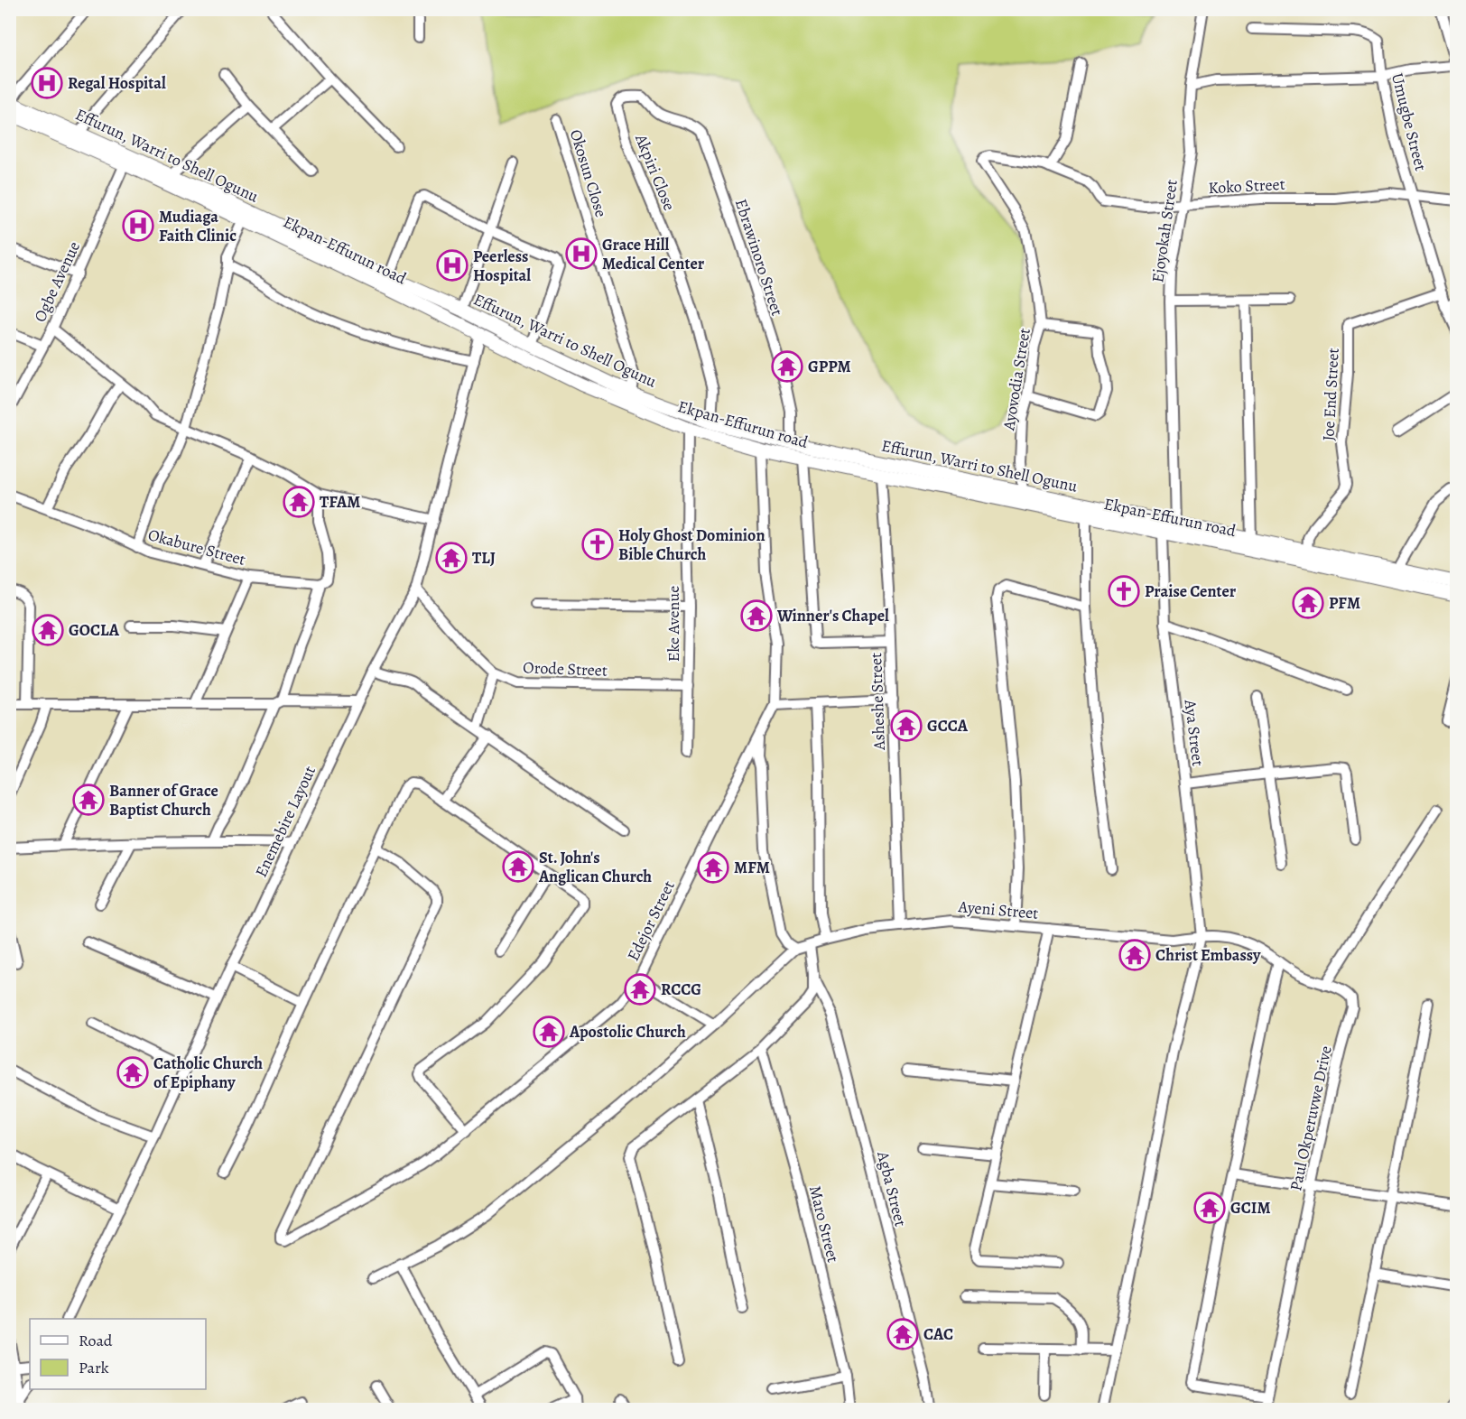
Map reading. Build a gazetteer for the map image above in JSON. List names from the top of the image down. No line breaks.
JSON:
{"streets":{"main road":["Effurun, Warri to Shell Ogunu","Ekpan-Effurun road"],"street":["Umugbe Street","Akpiri Close","Okosun Close","Koko Street","Ejoyokah Street","Ebrawinoro Street","Ogbe Avenue","Ayovodia Street","Joe End Street","Okabure Street","Eke Avenue","Orode Street","Asheshe Street","Aya Street","Enemebire Layout","Ayeni Street","Edejor Street","Paul Okperuvwe Drive","Agba Street","Maro Street"]},"crossings":[["Umugbe Street","Koko Street"],["Umugbe Street","Joe End Street"],["Effurun, Warri to Shell Ogunu","Akpiri Close"],["Effurun, Warri to Shell Ogunu","Okosun Close"],["Effurun, Warri to Shell Ogunu","Ejoyokah Street"],["Effurun, Warri to Shell Ogunu","Ekpan-Effurun road"],["Effurun, Warri to Shell Ogunu","Ebrawinoro Street"],["Effurun, Warri to Shell Ogunu","Ayovodia Street"],["Effurun, Warri to Shell Ogunu","Joe End Street"],["Akpiri Close","Ebrawinoro Street"],["Koko Street","Ejoyokah Street"],["Koko Street","Ayovodia Street"],["Ekpan-Effurun road","Ogbe Avenue"],["Ekpan-Effurun road","Eke Avenue"],["Ekpan-Effurun road","Asheshe Street"],["Ekpan-Effurun road","Aya Street"],["Ekpan-Effurun road","Enemebire Layout"],["Ekpan-Effurun road","Edejor Street"],["Eke Avenue","Orode Street"],["Orode Street","Enemebire Layout"],["Asheshe Street","Ayeni Street"],["Aya Street","Ayeni Street"],["Aya Street","Paul Okperuvwe Drive"],["Ayeni Street","Paul Okperuvwe Drive"]],"places":{"hospital":["Regal Hospital","Mudiaga Faith Clinic","Grace Hill Medical Center","Peerless Hospital"],"temple":["GPPM","TFAM","TLJ","PFM","Winner's Chapel","GOCLA","GCCA","Banner of Grace Baptist Church","St. John's Anglican Church","MFM","Christ Embassy","RCCG","Apostolic Church","Catholic Church of Epiphany","GCIM","CAC"],"church":["Holy Ghost Dominion Bible Church","Praise Center"]},"legend":["Road","Park"]}
